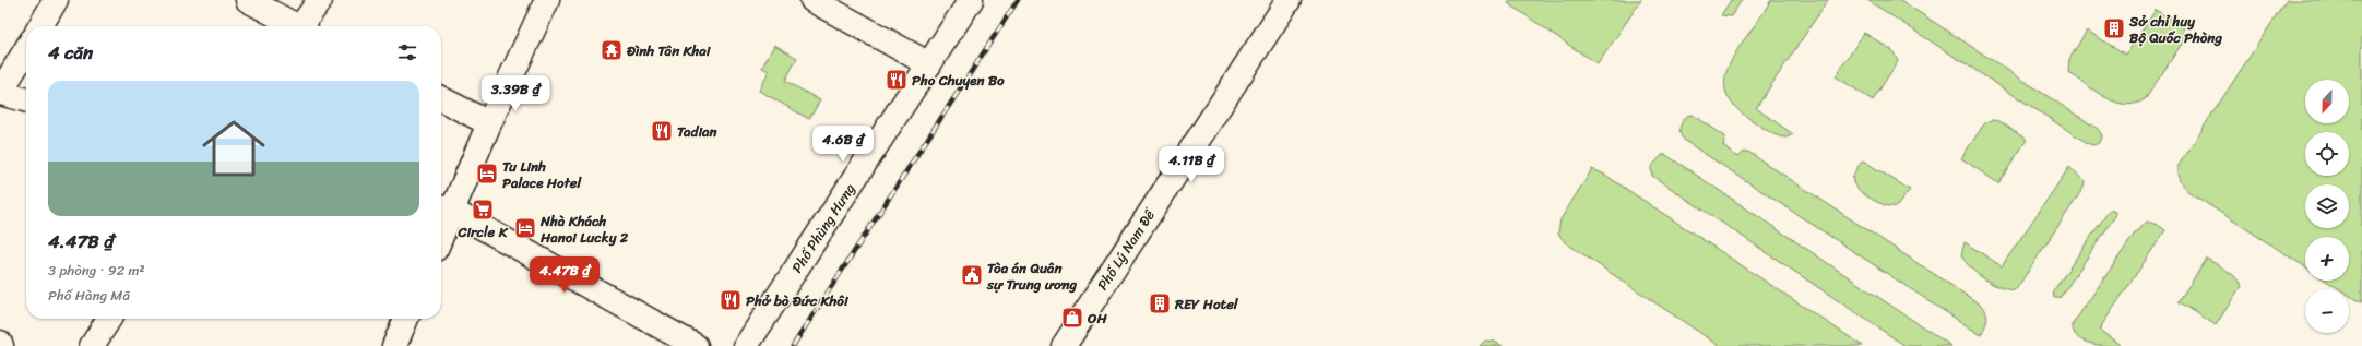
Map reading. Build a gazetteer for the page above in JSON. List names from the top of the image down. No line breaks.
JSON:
{"streets":{"street":["Phố Phùng Hưng","Phố Lý Nam Đế"]},"places":{"building":["Sở chỉ huy Bộ Quốc Phòng","REY Hotel"],"temple":["Đình Tân Khai"],"restaurant":["Pho Chuyen Bo","Tadian","Phở bò Đức Khôi"],"hotel":["Tu Linh Palace Hotel","Nhà Khách Hanoi Lucky 2"],"supermarket":["Circle K"],"public building":["Tòa án Quân sự Trung ương"],"shop":["OH"]},"north":"bottom","page":{"heading":"4 căn","price":["3.39B ₫","4.6B ₫","4.11B ₫","4.47B ₫"],"list":[{"name":"4.47B ₫","note":"3 phòng · 92 m² · Phố Hàng Mã"}],"map_buttons":["+","−"]}}
